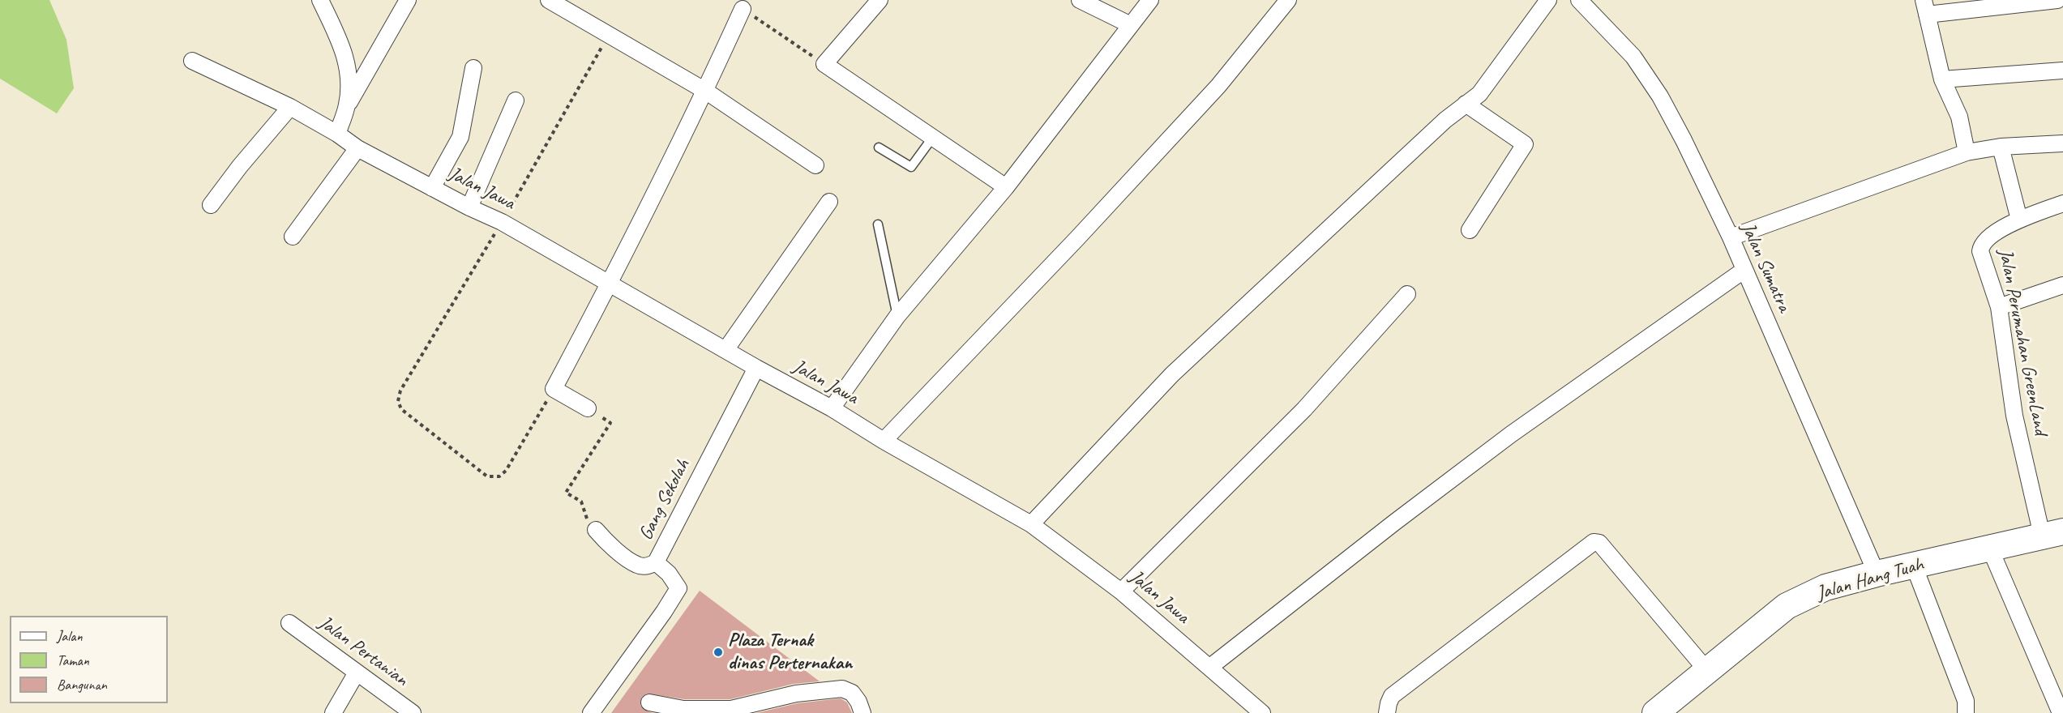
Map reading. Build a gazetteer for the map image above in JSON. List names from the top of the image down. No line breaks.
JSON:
{"streets":{"main road":["Jalan Hang Tuah"],"street":["Jalan Jawa","Jalan Sumatra","Jalan Perumahan GreenLand","Gang Sekolah","Jalan Pertanian"]},"crossings":[["Jalan Jawa","Gang Sekolah"],["Jalan Sumatra","Jalan Hang Tuah"],["Jalan Perumahan GreenLand","Jalan Hang Tuah"]],"places":["Plaza Ternak dinas Perternakan"],"legend":["Jalan","Taman","Bangunan"]}
